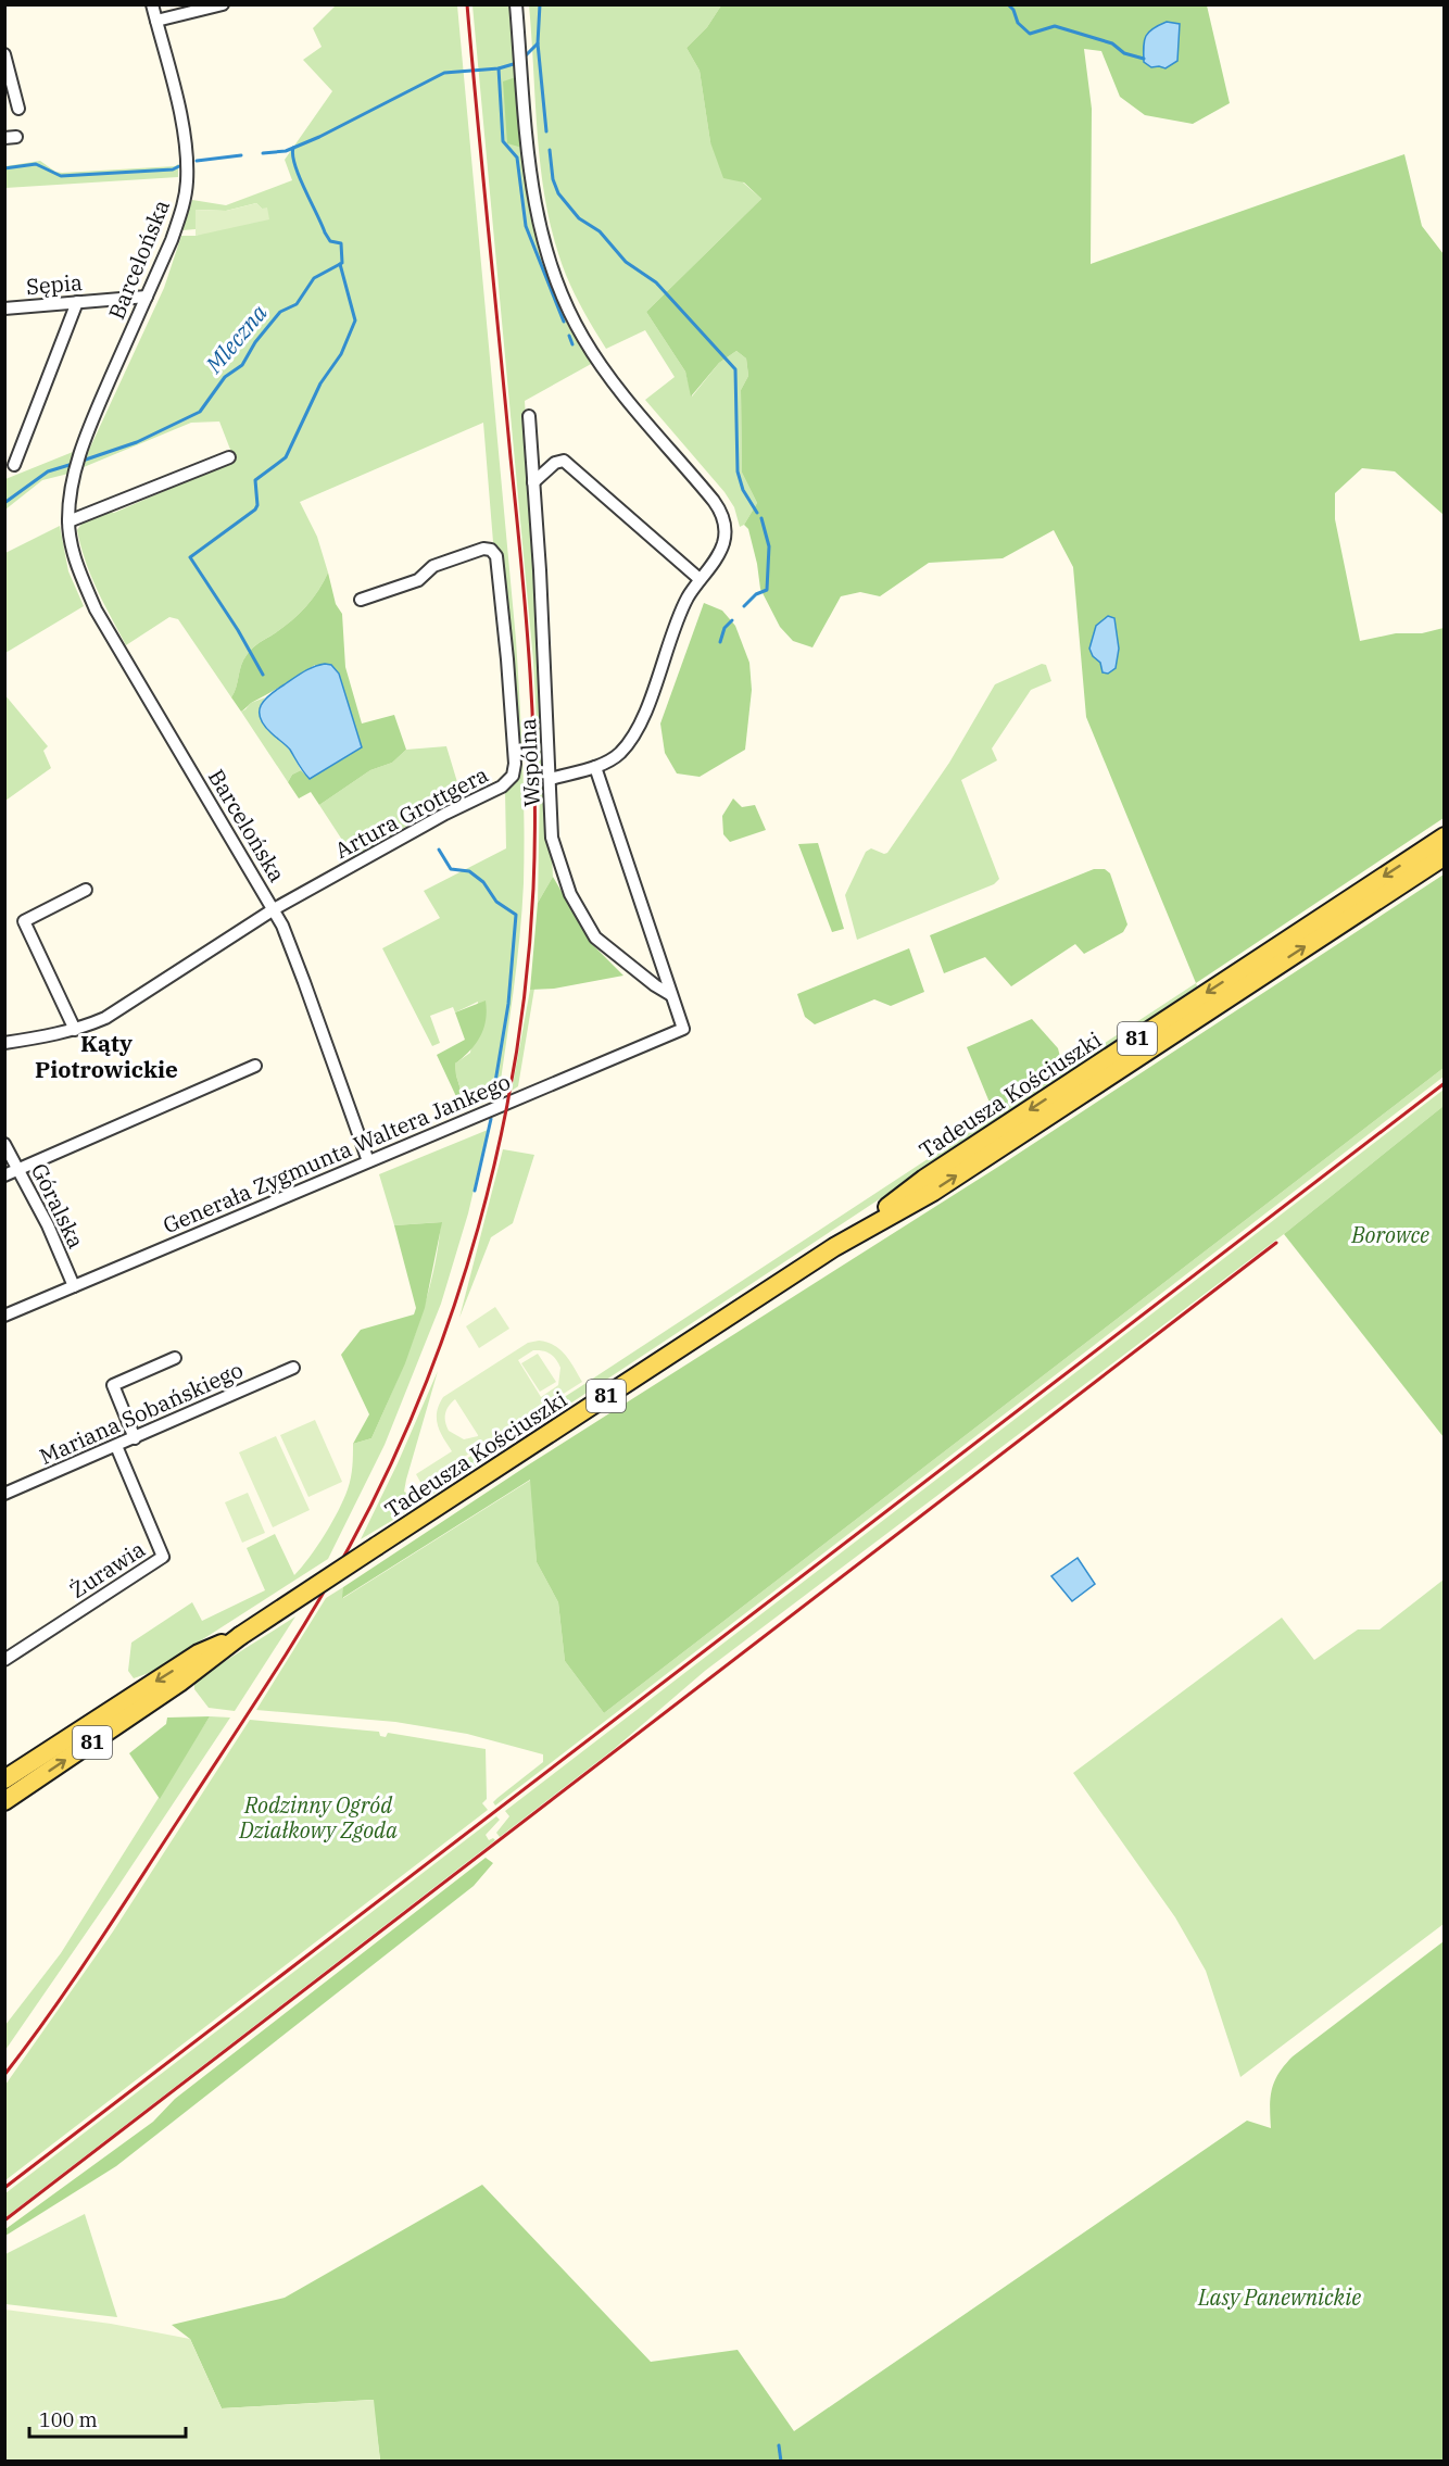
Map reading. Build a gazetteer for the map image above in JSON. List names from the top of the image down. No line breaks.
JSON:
{"streets":{"main road":["81","Tadeusza Kościuszki"],"street":["Barcelońska","Sępia","Wspólna","Artura Grottgera","Generała Zygmunta Waltera Jankego","Góralska","Mariana Sobańskiego","Żurawia"]},"crossings":[["Barcelońska","Sępia"],["Barcelońska","Artura Grottgera"],["Barcelońska","Generała Zygmunta Waltera Jankego"],["Wspólna","Generała Zygmunta Waltera Jankego"],["Generała Zygmunta Waltera Jankego","Góralska"],["Mariana Sobańskiego","Żurawia"]],"districts":["Kąty Piotrowickie"],"water":["Mleczna"],"parks":["Borowce","Rodzinny Ogród Działkowy Zgoda","Lasy Panewnickie"],"scale_bar":"100 m"}
